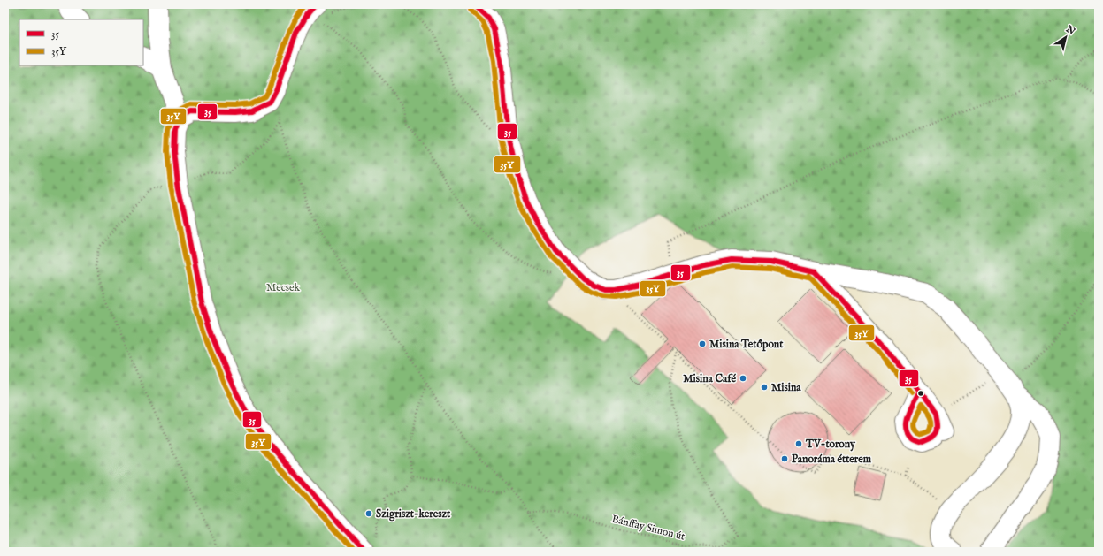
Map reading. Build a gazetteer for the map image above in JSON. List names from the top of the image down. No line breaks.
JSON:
{"streets":{"path":["Bánffay Simon út"]},"parks":["Mecsek"],"places":["Misina Tetőpont","Misina Café","Misina","TV-torony","Panoráma étterem","Szigriszt-kereszt"],"lines":["transit line 35","transit line 35Y"],"legend":["35","35Y"],"north":"top right"}
